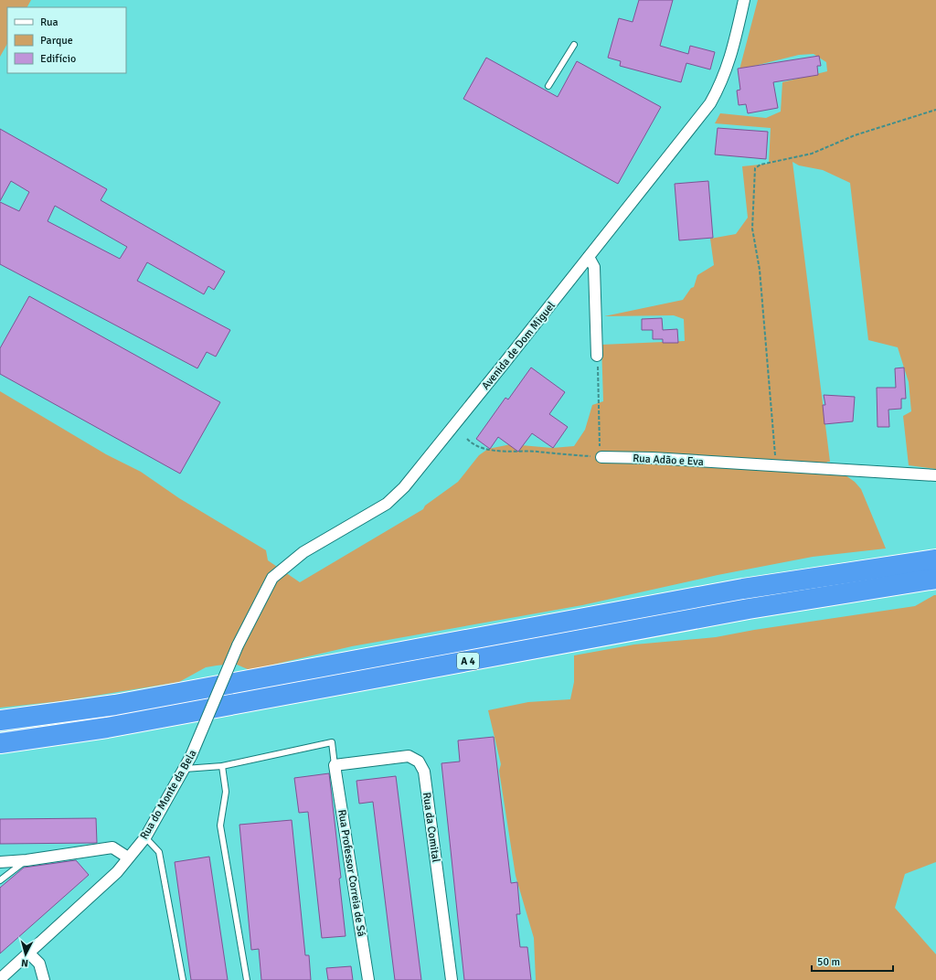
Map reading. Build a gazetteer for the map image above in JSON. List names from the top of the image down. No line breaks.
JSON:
{"streets":{"highway":["A 4"],"street":["Avenida de Dom Miguel","Rua Adão e Eva","Rua do Monte da Bela","Rua da Comital","Rua Professor Correia de Sá"]},"crossings":[["Avenida de Dom Miguel","Rua do Monte da Bela"],["Rua da Comital","Rua Professor Correia de Sá"]],"legend":["Rua","Parque","Edifício"],"scale_bar":"50 m","north":"bottom"}
